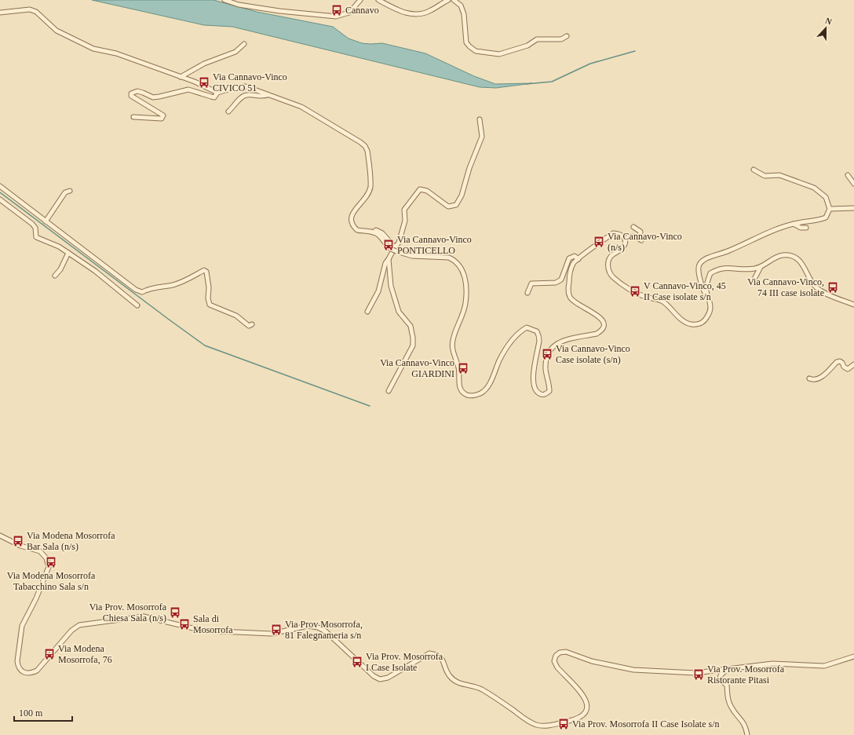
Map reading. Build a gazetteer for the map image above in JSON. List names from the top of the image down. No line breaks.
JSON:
{"places":{"bus stop":["Cannavo","Via Cannavo-Vinco CIVICO 51","Via Cannavo-Vinco (n/s)","Via Cannavo-Vinco PONTICELLO","Via Cannavo-Vinco, 74 III case isolate","V Cannavo-Vinco, 45 II Case isolate s/n","Via Cannavo-Vinco Case isolate (s/n)","Via Cannavo-Vinco GIARDINI","Via Modena Mosorrofa Bar Sala (n/s)","Via Modena Mosorrofa Tabacchino Sala s/n","Via Prov. Mosorrofa Chiesa Sala (n/s)","Sala di Mosorrofa","Via Prov Mosorrofa, 81 Falegnameria s/n","Via Modena Mosorrofa, 76","Via Prov. Mosorrofa I Case Isolate","Via Prov. Mosorrofa Ristorante Pitasi","Via Prov. Mosorrofa II Case Isolate s/n"]},"scale_bar":"100 m","north":"top"}
